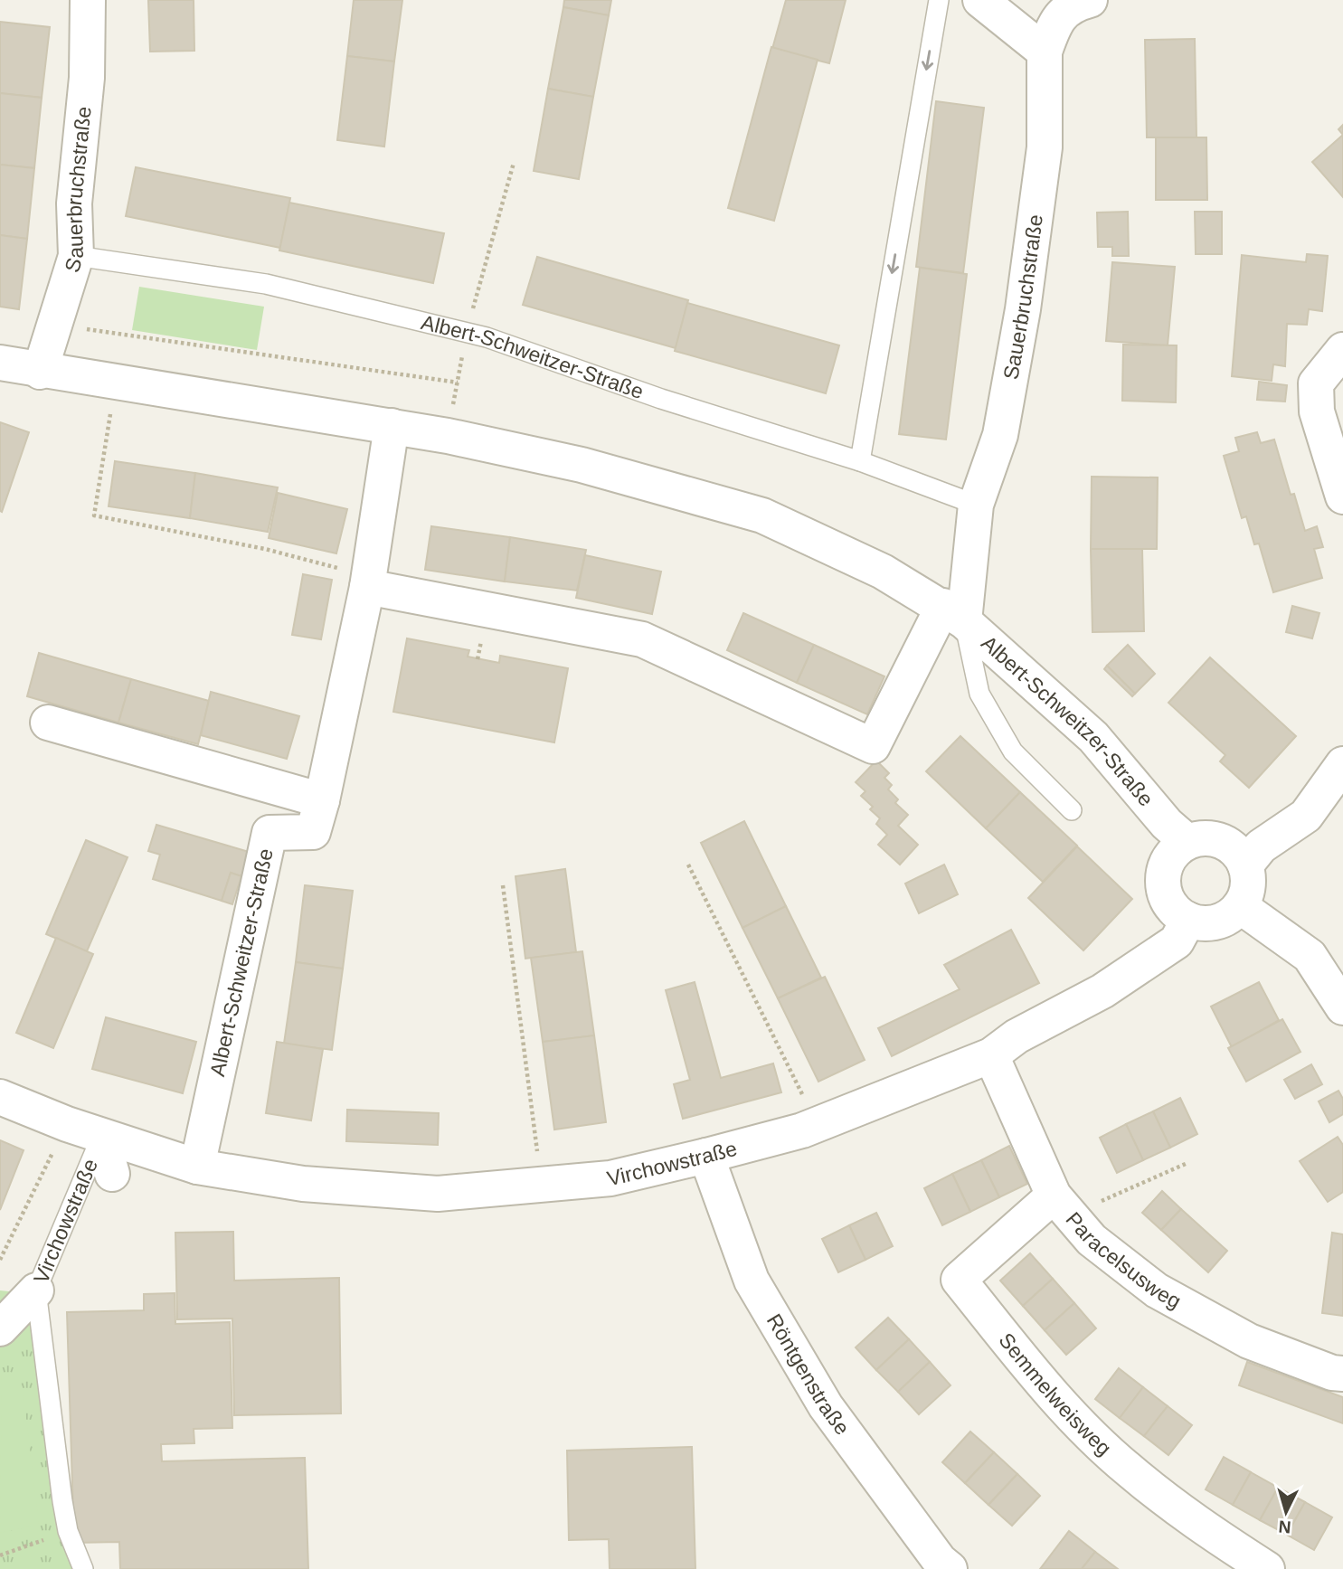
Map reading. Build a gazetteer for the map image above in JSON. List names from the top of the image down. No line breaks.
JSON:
{"streets":{"street":["Sauerbruchstraße","Albert-Schweitzer-Straße","Virchowstraße","Paracelsusweg","Röntgenstraße","Semmelweisweg"]},"crossings":[["Sauerbruchstraße","Albert-Schweitzer-Straße"],["Albert-Schweitzer-Straße","Virchowstraße"],["Virchowstraße","Paracelsusweg"],["Virchowstraße","Röntgenstraße"],["Paracelsusweg","Semmelweisweg"]],"north":"bottom"}
